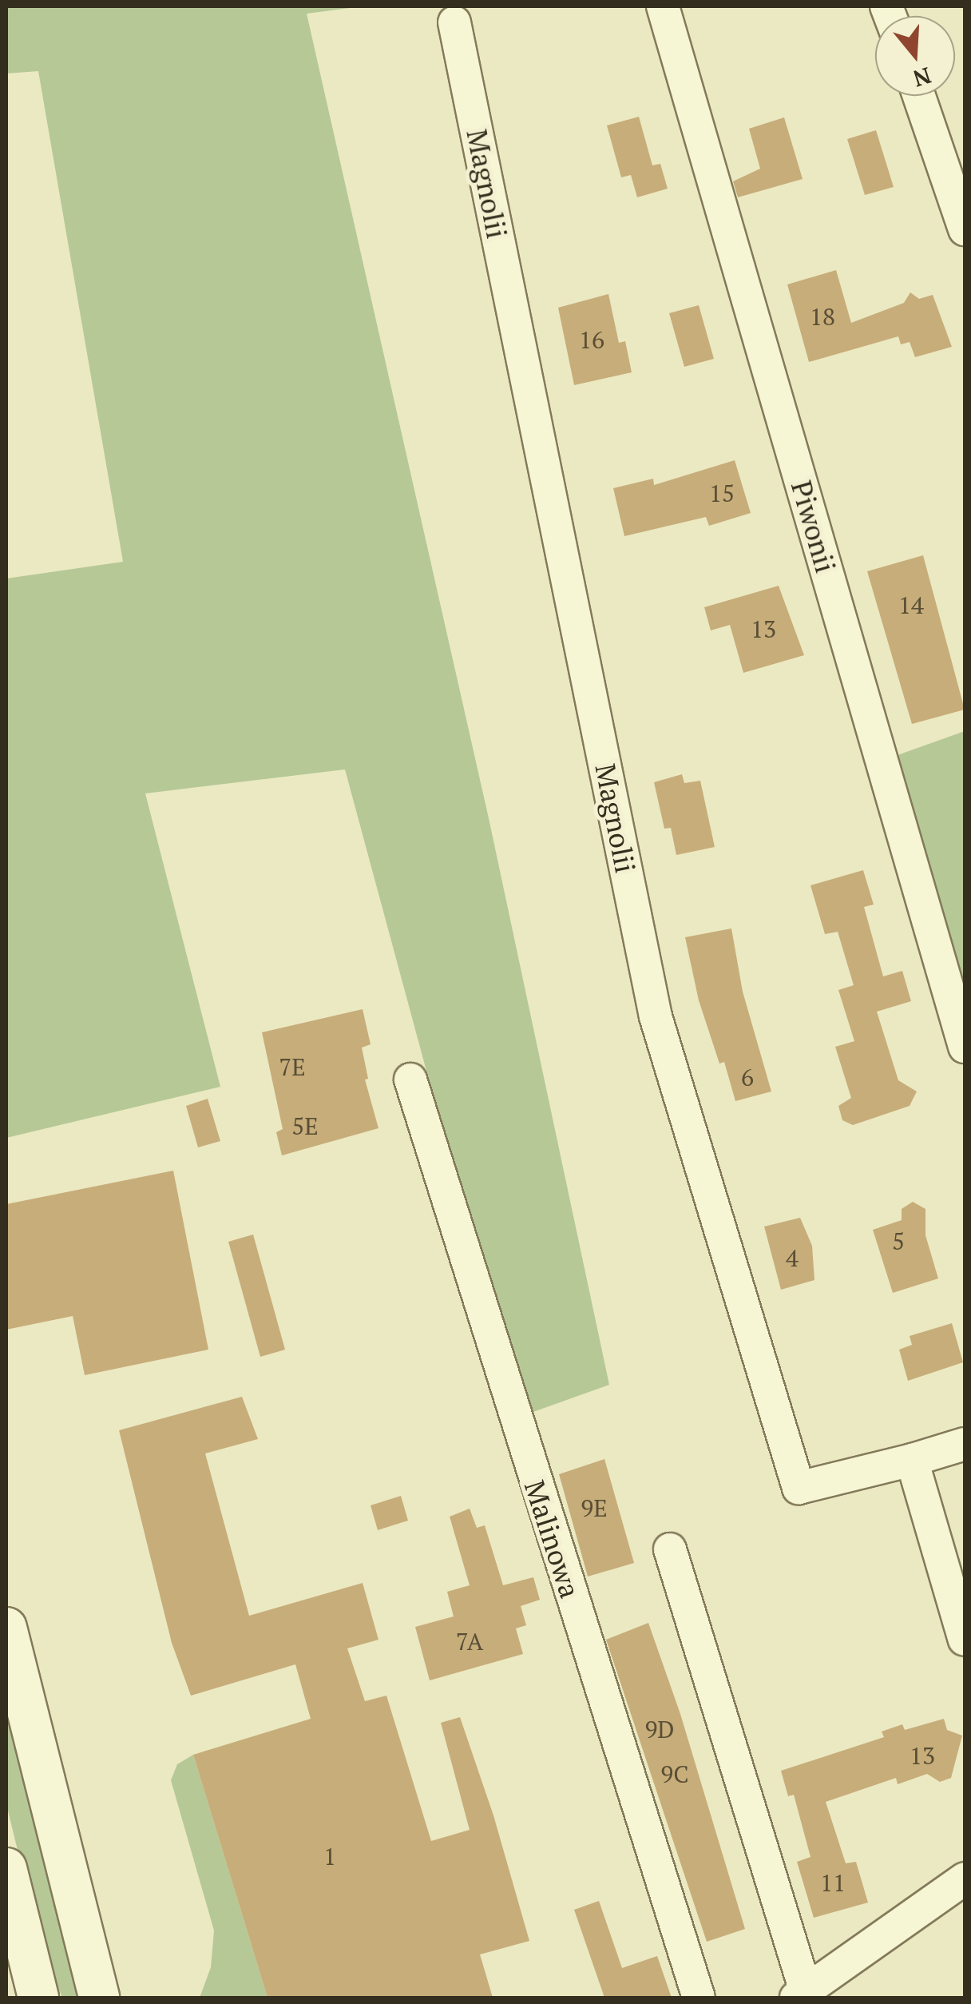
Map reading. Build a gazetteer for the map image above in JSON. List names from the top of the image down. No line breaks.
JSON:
{"streets":{"street":["Magnolii","Piwonii","Malinowa"]},"house_numbers":["18","16","15","14","13","7E","6","5E","5","4","9E","7A","9D","13","9C","1","11"],"north":"bottom"}
